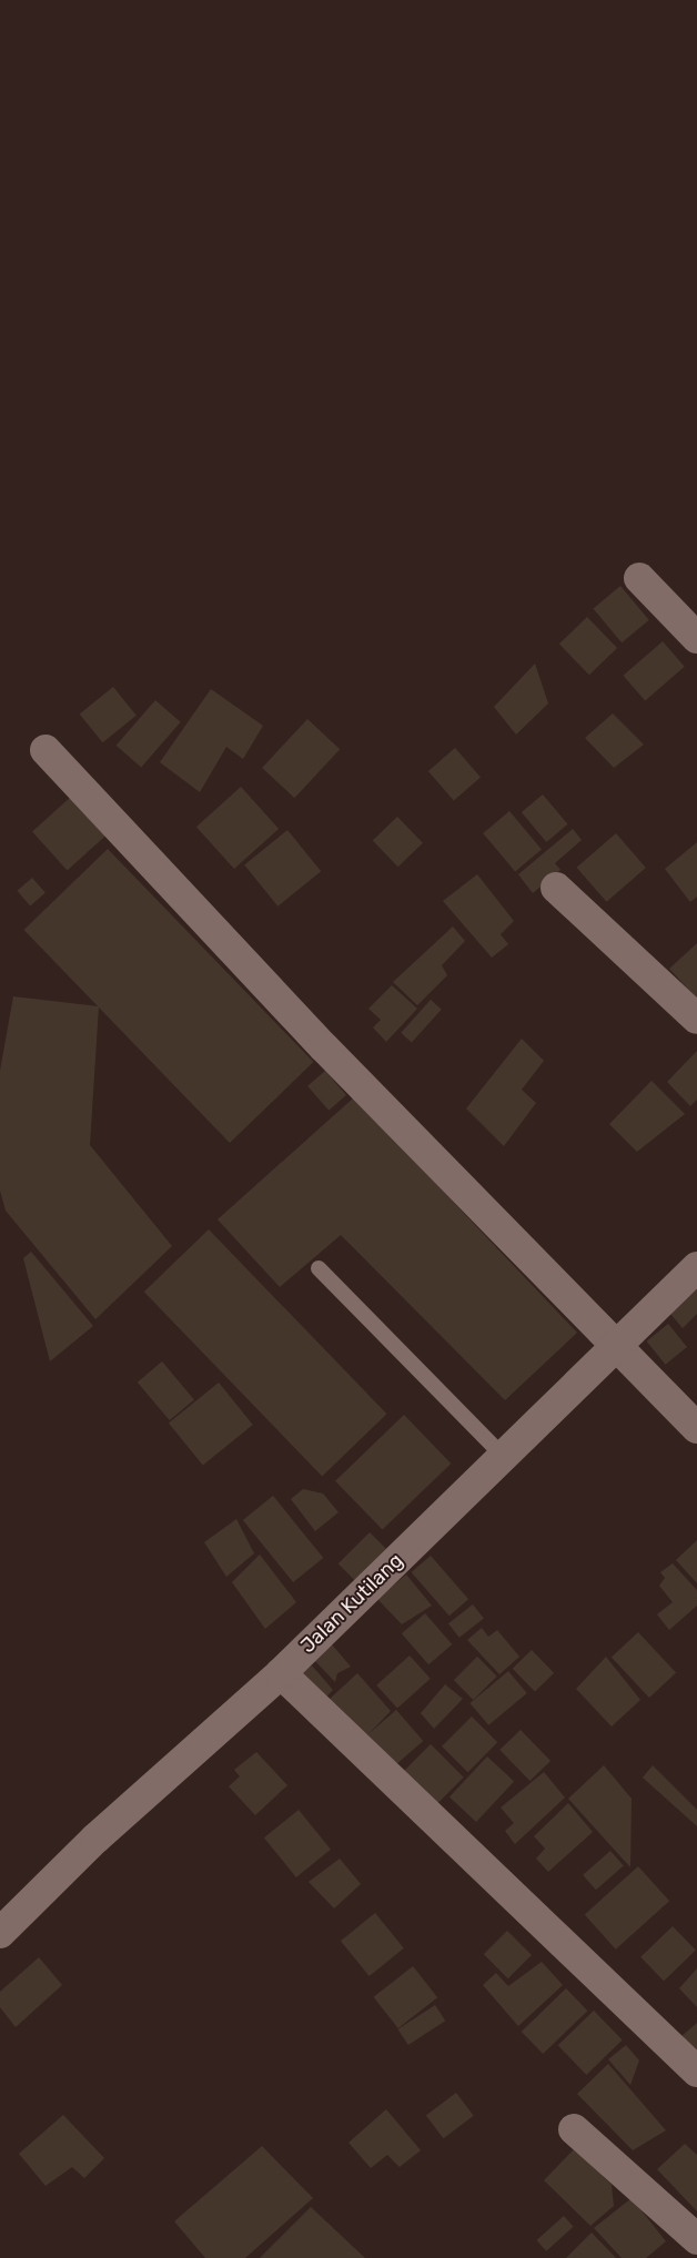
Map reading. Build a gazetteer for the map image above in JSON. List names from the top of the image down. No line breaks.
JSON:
{"streets":{"street":["Jalan Kutilang"]}}
